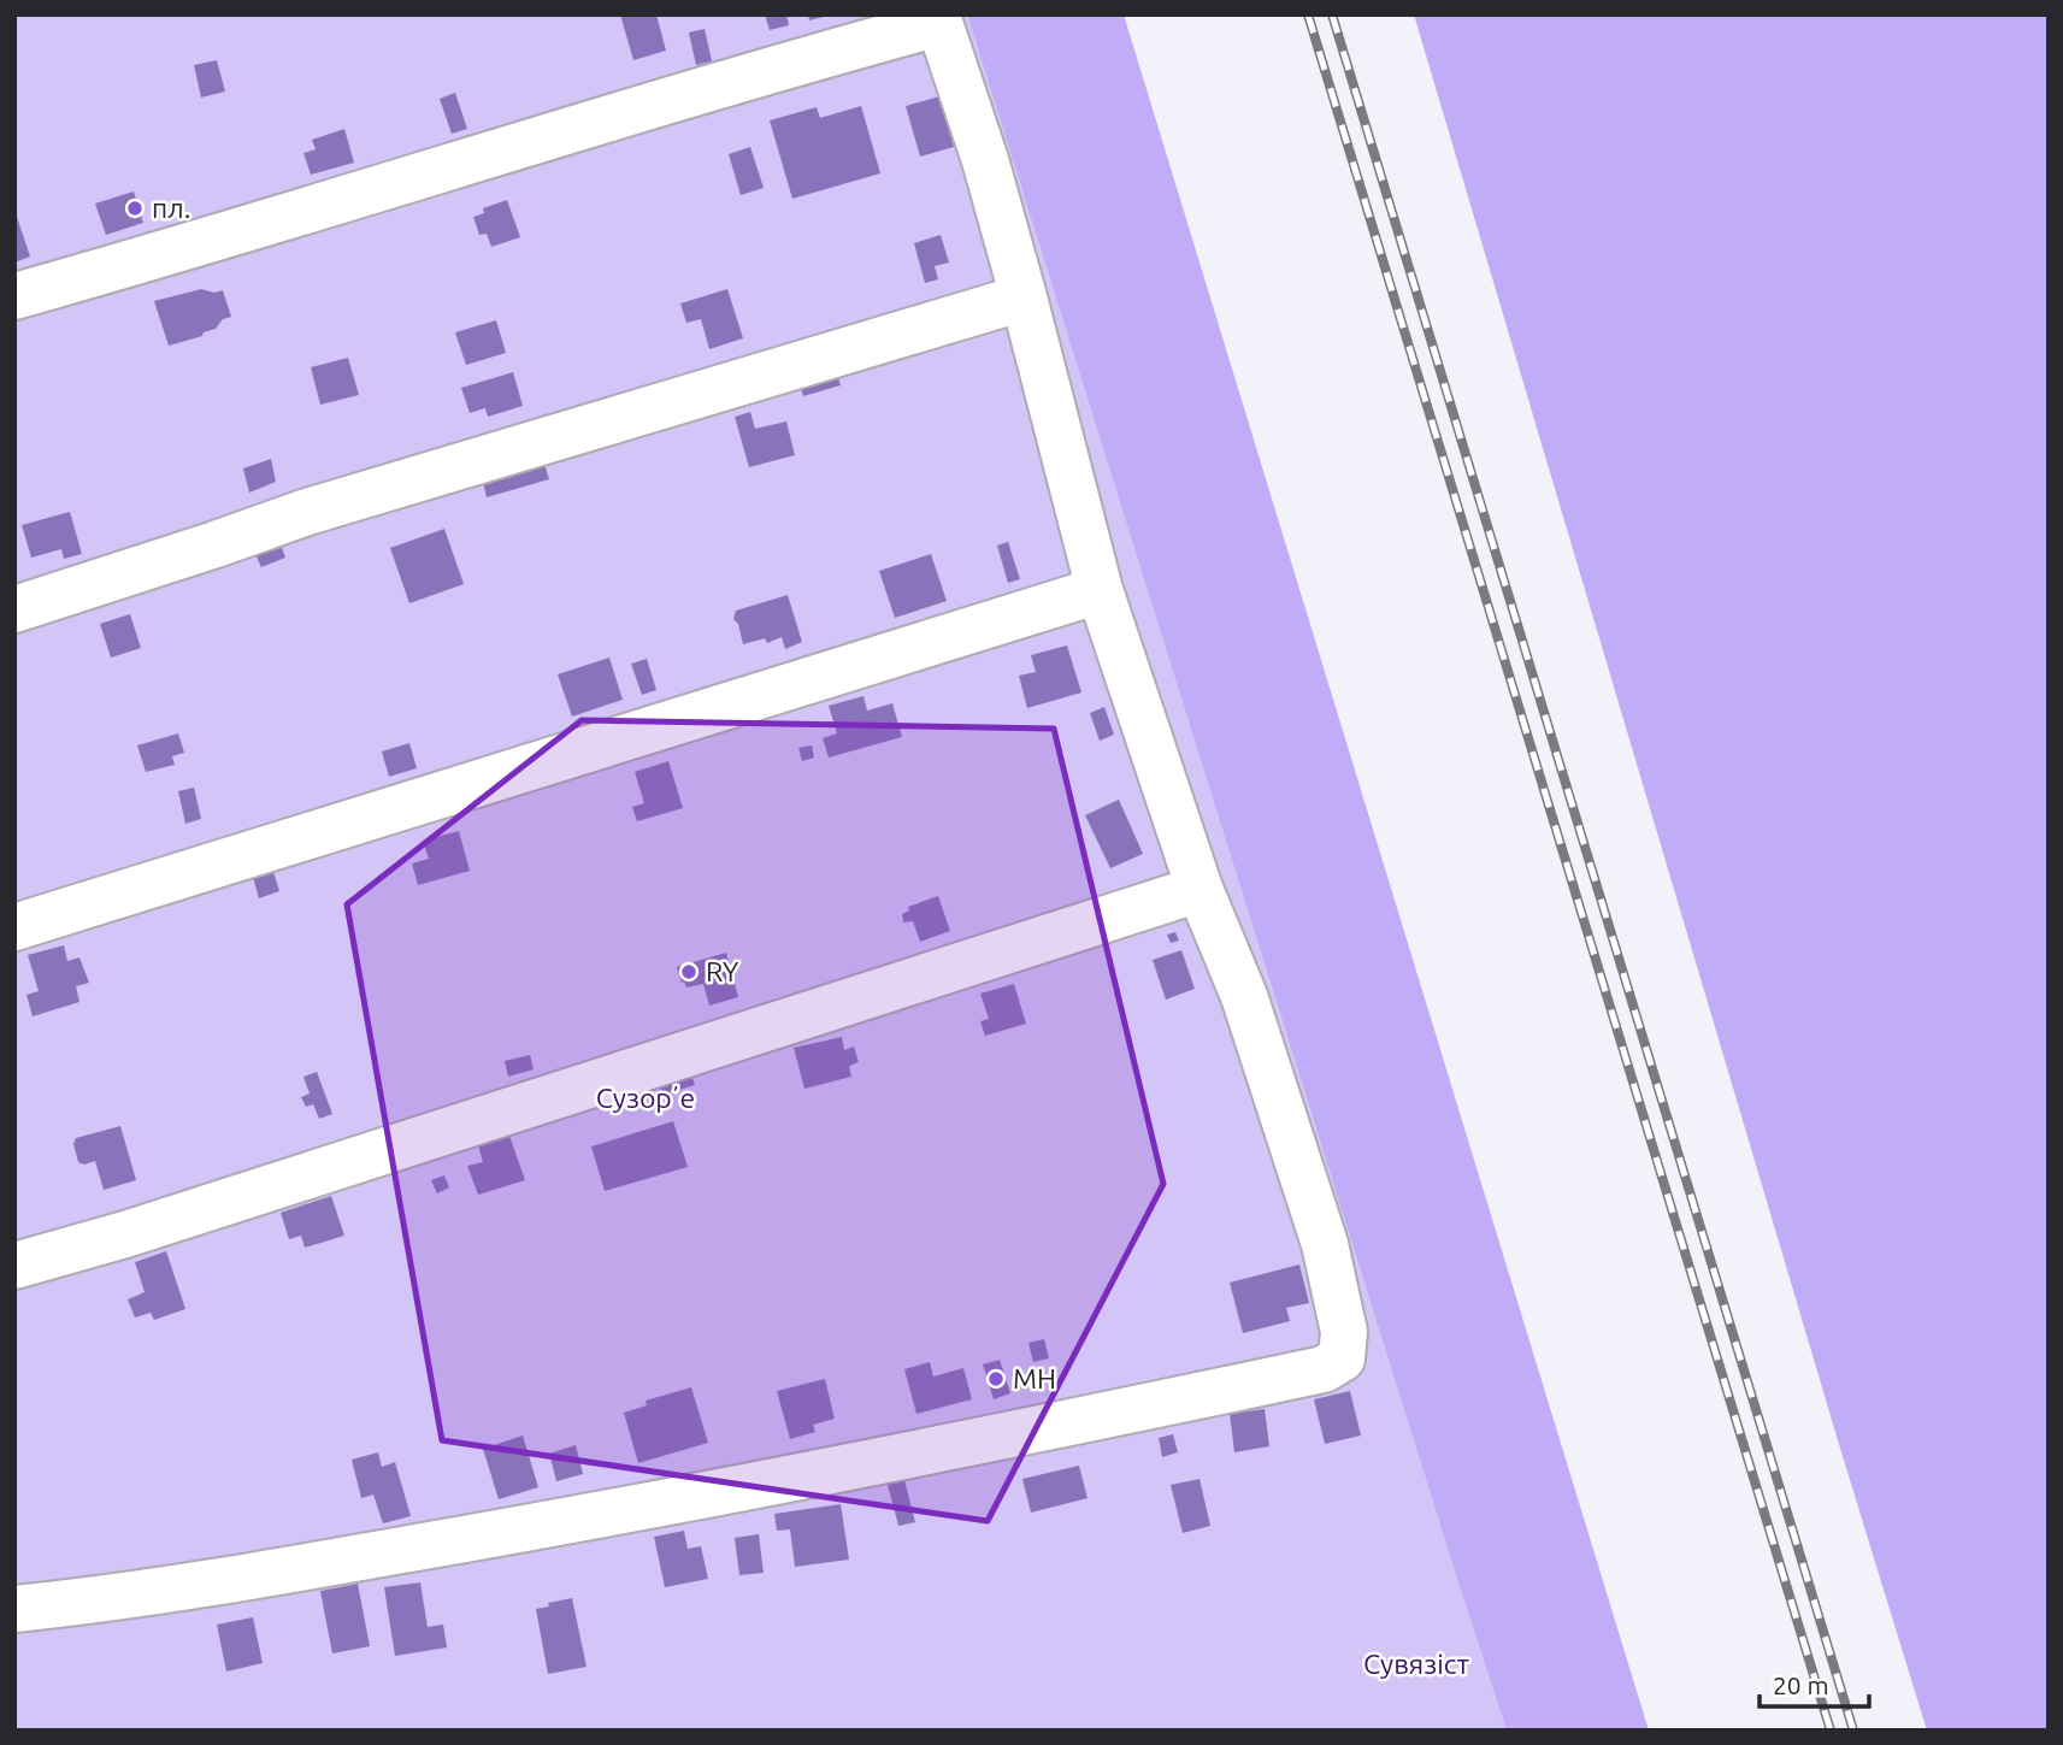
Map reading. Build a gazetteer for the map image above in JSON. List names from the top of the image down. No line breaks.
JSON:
{"parks":["Сузорʼе","Сувязіст"],"places":["пл.","RY","МН"],"scale_bar":"20 m"}
